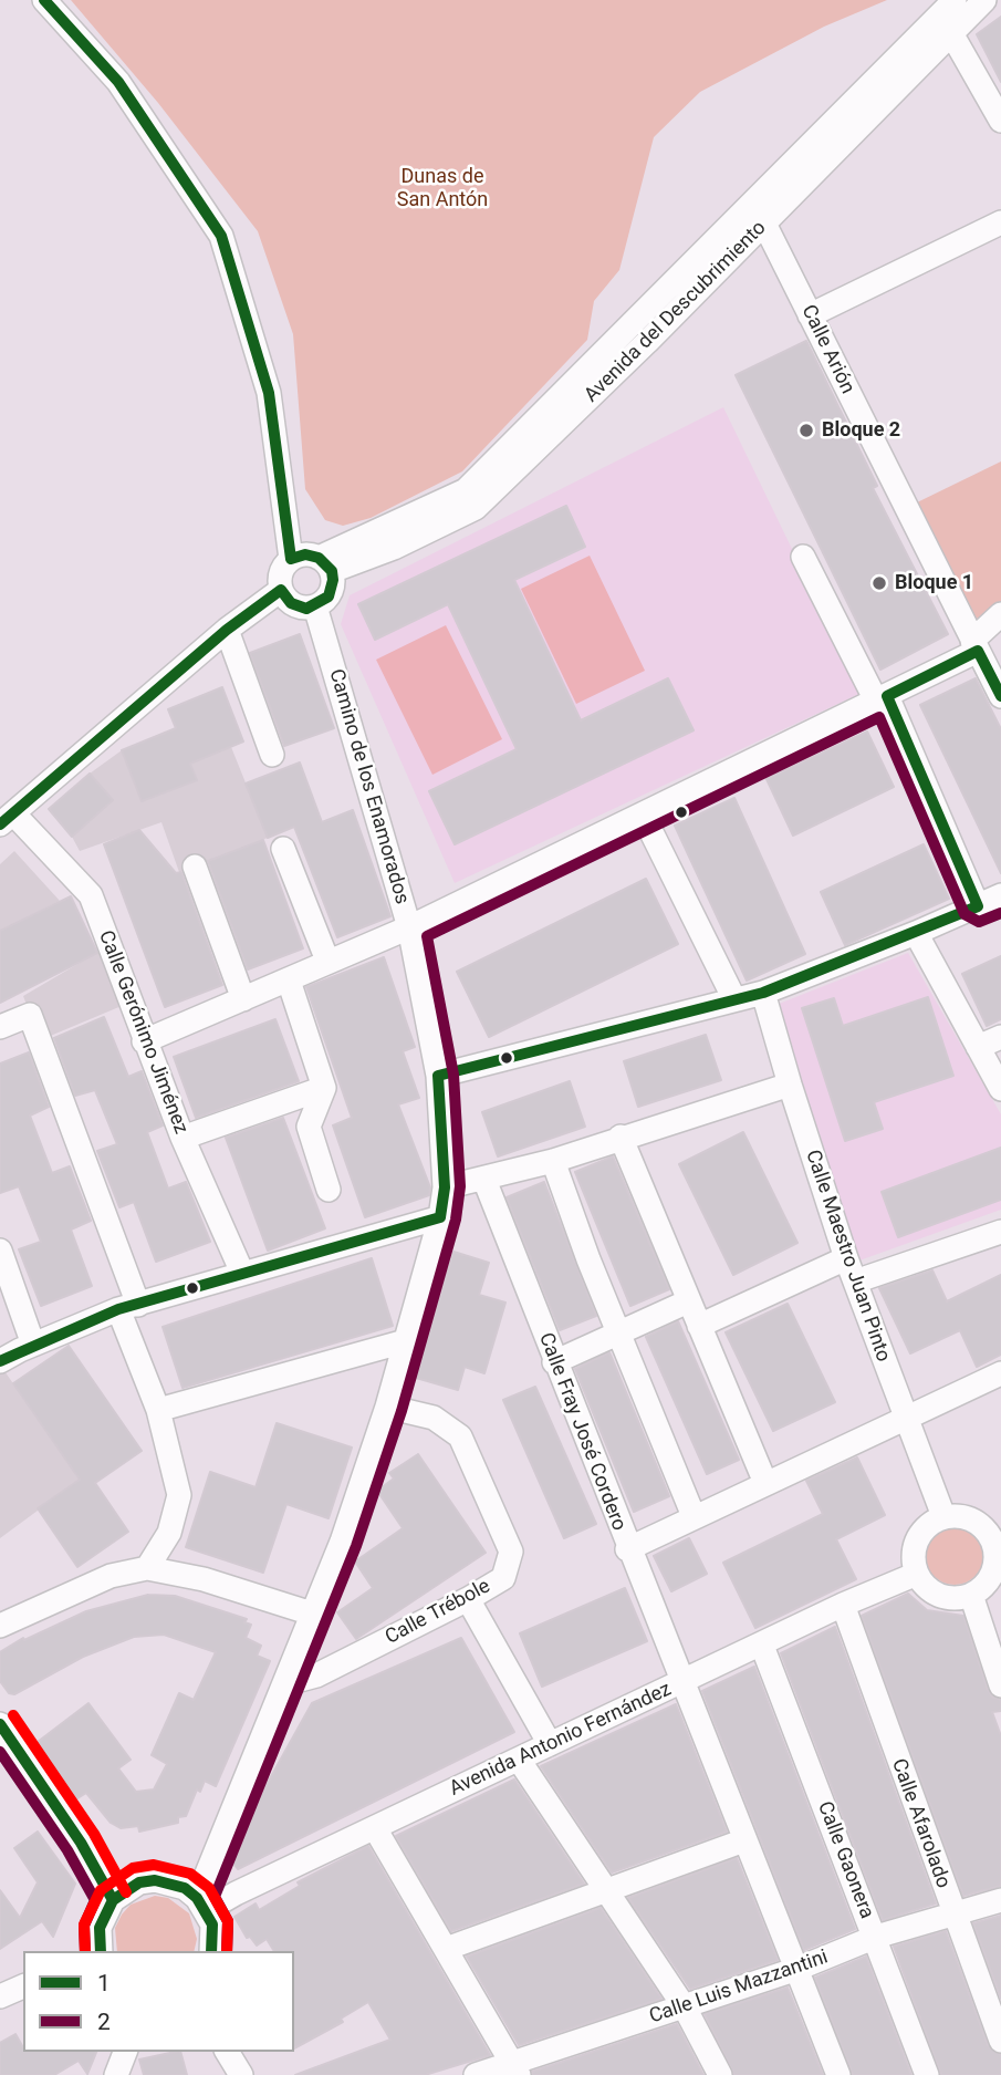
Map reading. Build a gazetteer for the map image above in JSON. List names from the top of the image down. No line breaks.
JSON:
{"streets":{"street":["Avenida del Descubrimiento","Calle Arión","Camino de los Enamorados","Calle Gerónimo Jiménez","Calle Maestro Juan Pinto","Calle Fray José Cordero","Calle Trébole","Avenida Antonio Fernández","Calle Afarolado","Calle Gaonera","Calle Luis Mazzantini"]},"crossings":[["Avenida del Descubrimiento","Calle Arión"],["Avenida del Descubrimiento","Camino de los Enamorados"],["Camino de los Enamorados","Calle Trébole"],["Camino de los Enamorados","Avenida Antonio Fernández"],["Calle Maestro Juan Pinto","Avenida Antonio Fernández"],["Calle Fray José Cordero","Avenida Antonio Fernández"],["Calle Fray José Cordero","Calle Luis Mazzantini"],["Avenida Antonio Fernández","Calle Afarolado"],["Avenida Antonio Fernández","Calle Gaonera"],["Calle Afarolado","Calle Luis Mazzantini"],["Calle Gaonera","Calle Luis Mazzantini"]],"parks":["Dunas de San Antón"],"places":["Bloque 2","Bloque 1"],"lines":["transit line 1","transit line 2"],"legend":["1","2"]}
